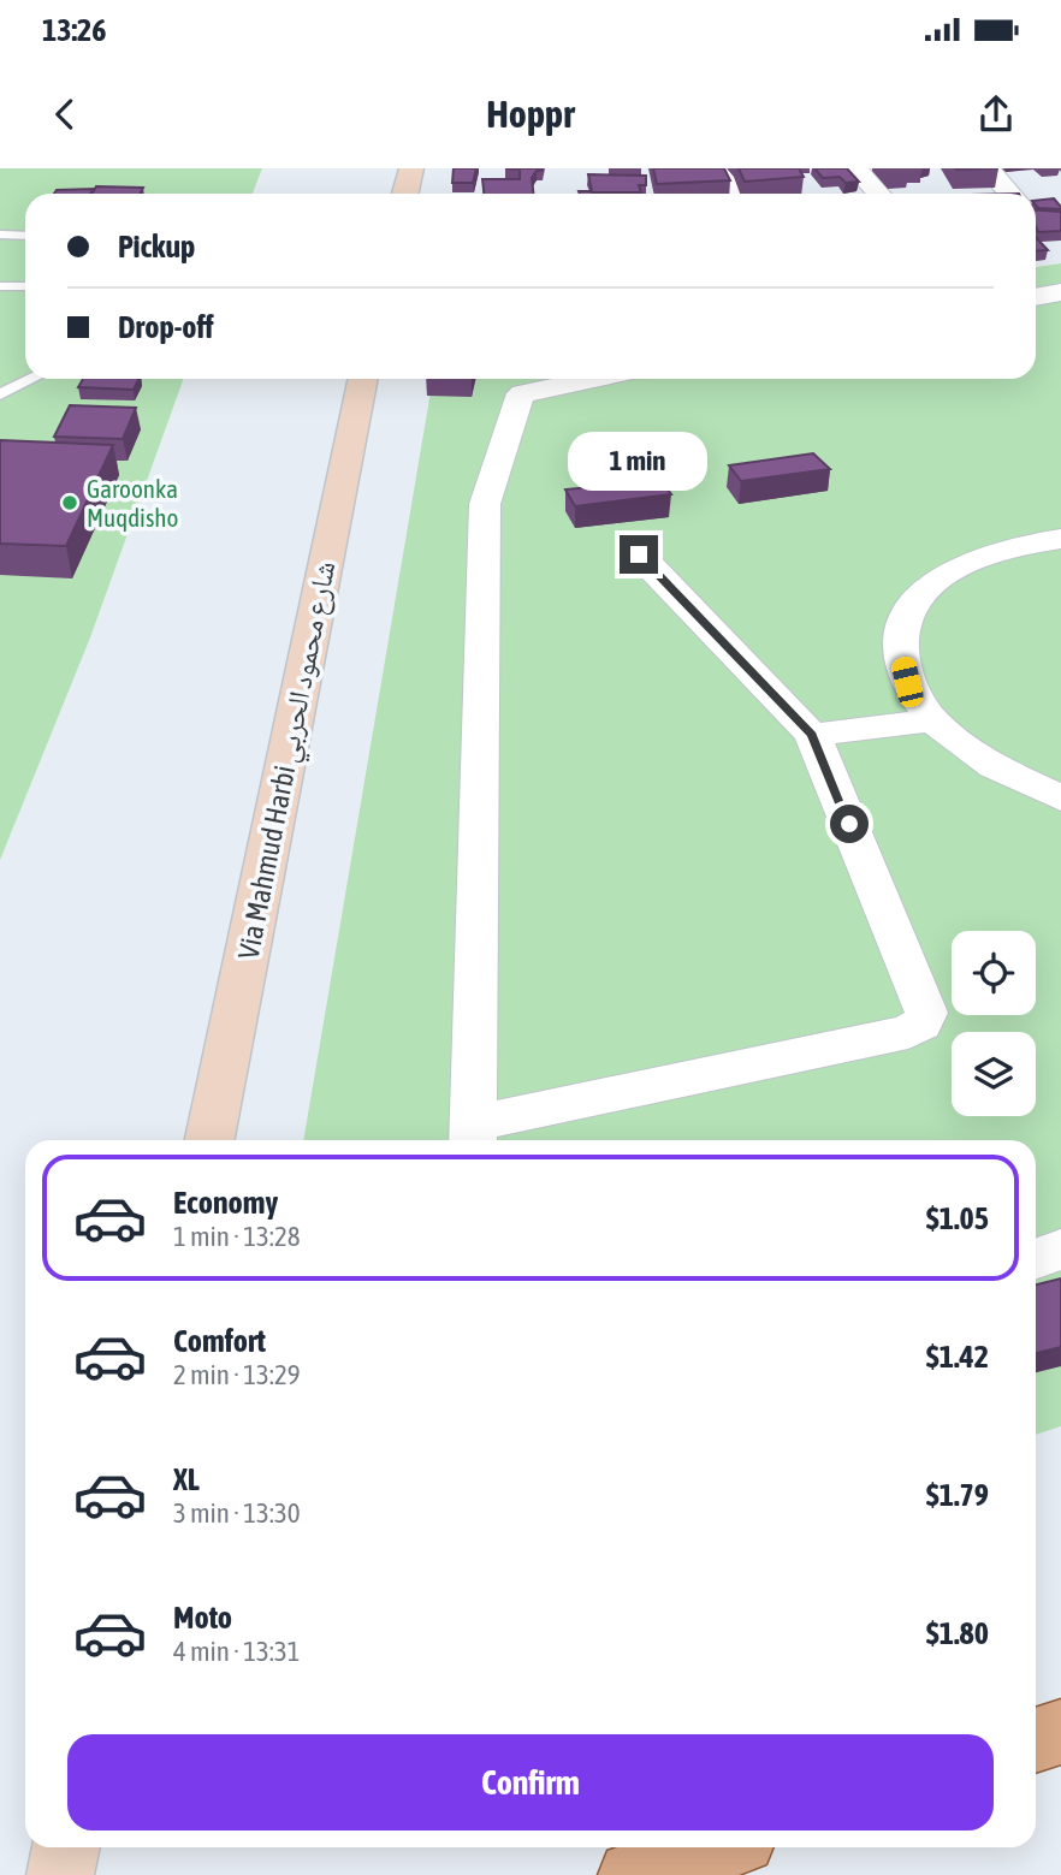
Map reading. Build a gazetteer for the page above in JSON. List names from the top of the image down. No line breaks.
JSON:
{"streets":{"street":["Via Mahmud Harbi شارع محمود الحربي"]},"places":["Garoonka Muqdisho"],"page":{"status":"13:26","header":"Hoppr","banner":["Pickup","Drop-off"],"bubble":"1 min","list":[{"name":"Economy","note":"1 min · 13:28","value":"$1.05"},{"name":"Comfort","note":"2 min · 13:29","value":"$1.42"},{"name":"XL","note":"3 min · 13:30","value":"$1.79"},{"name":"Moto","note":"4 min · 13:31","value":"$1.80"}],"buttons":"Confirm"}}
